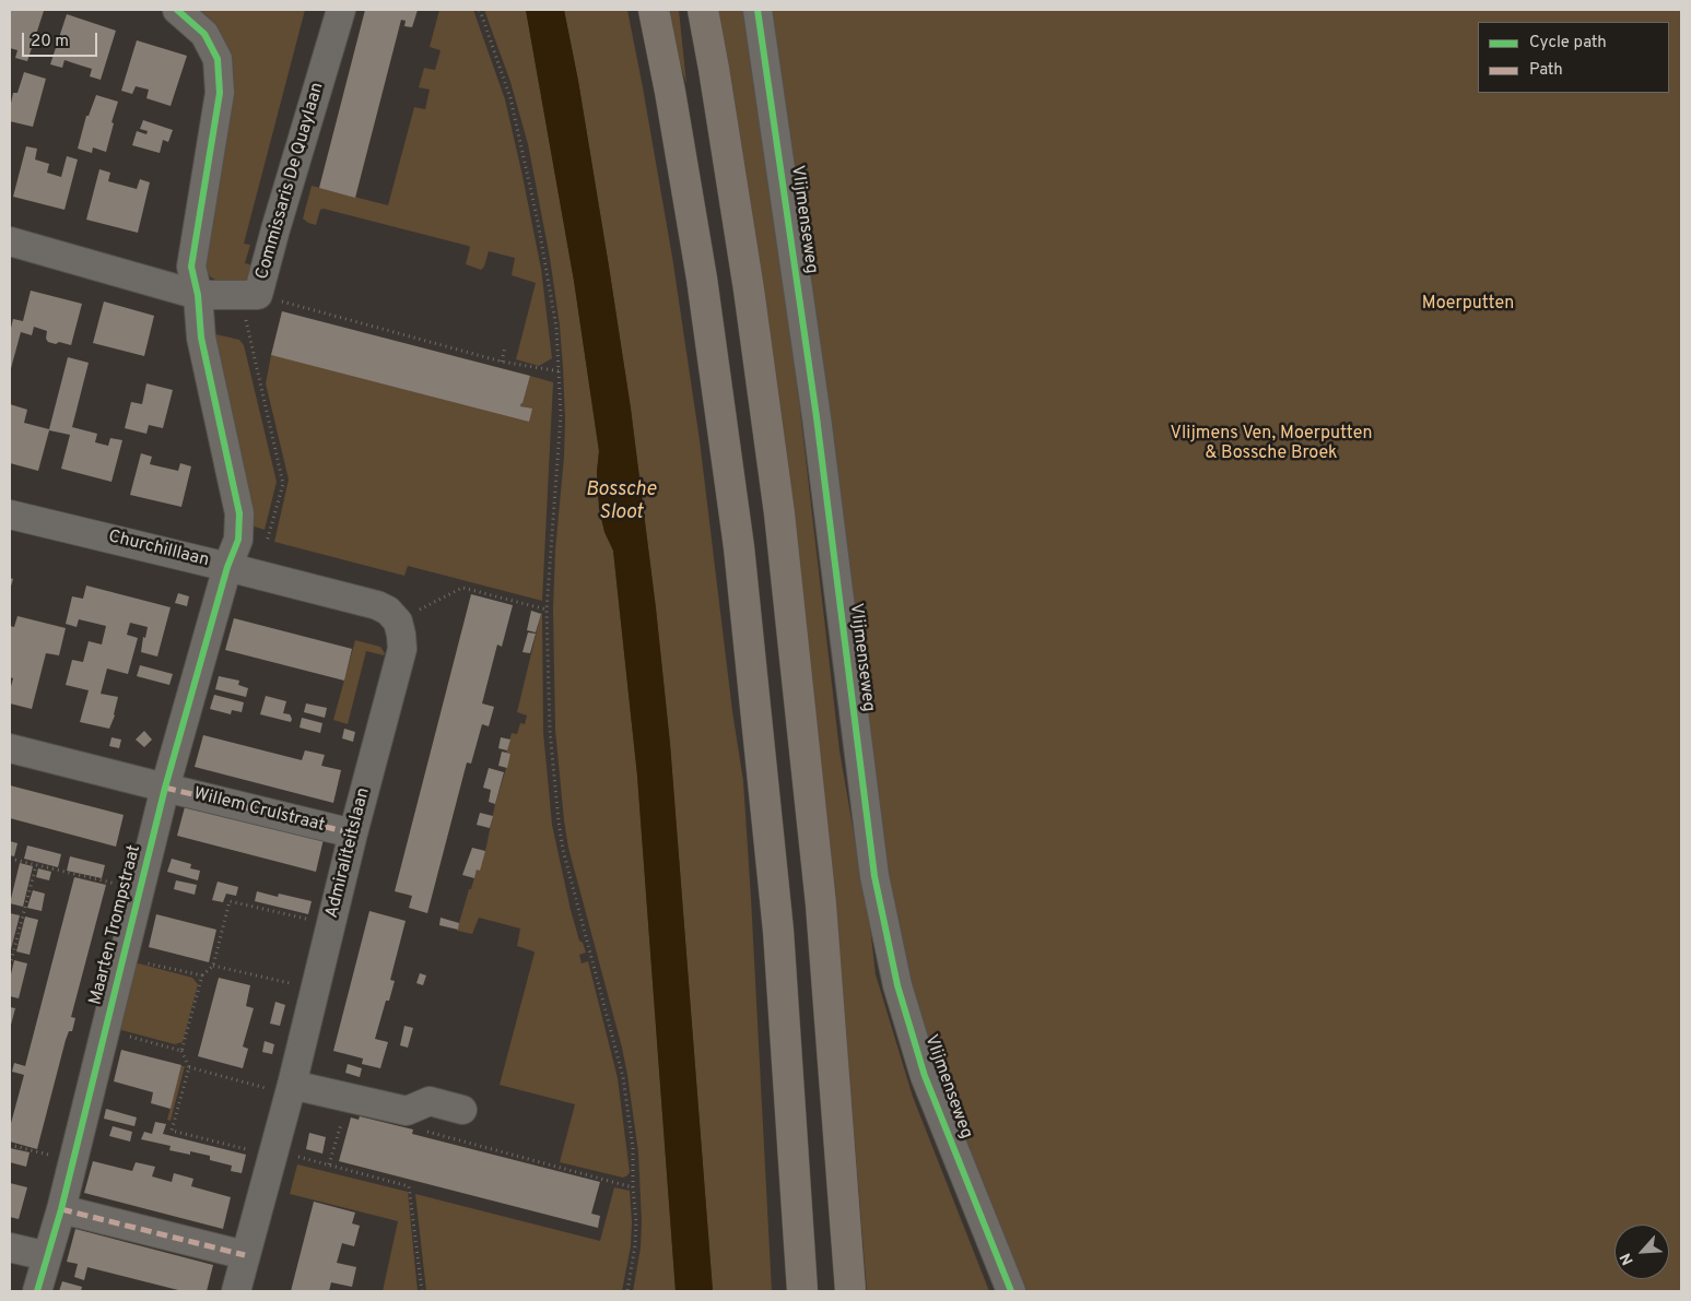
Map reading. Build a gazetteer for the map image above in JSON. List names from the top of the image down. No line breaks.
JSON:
{"streets":{"street":["Commissaris De Quaylaan","Vlijmenseweg","Churchilllaan","Willem Crulstraat","Admiraliteitslaan","Maarten Trompstraat"]},"crossings":[["Churchilllaan","Admiraliteitslaan"],["Churchilllaan","Maarten Trompstraat"],["Willem Crulstraat","Admiraliteitslaan"],["Willem Crulstraat","Maarten Trompstraat"]],"water":["Bossche Sloot"],"parks":["Moerputten","Vlijmens Ven, Moerputten & Bossche Broek"],"legend":["Cycle path","Path"],"scale_bar":"20 m","north":"bottom left"}
